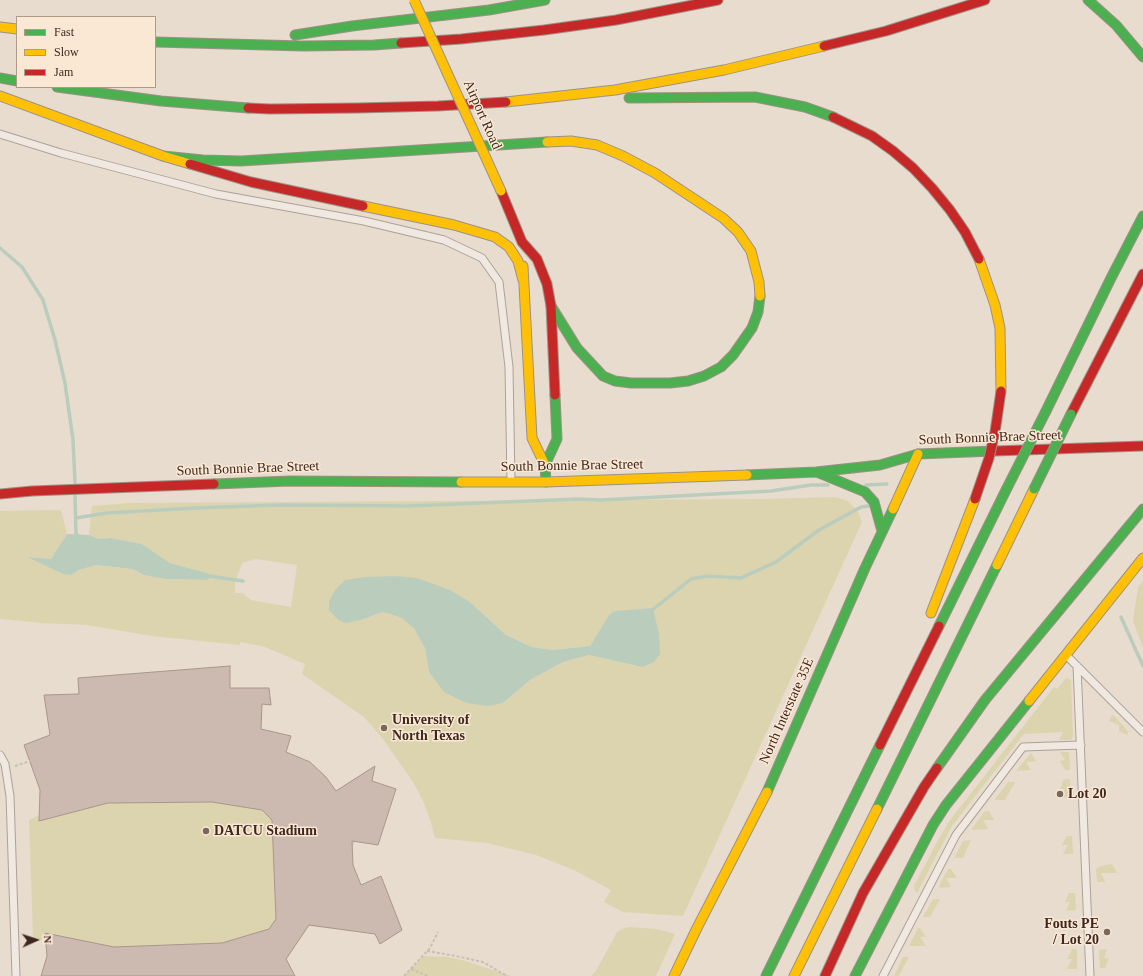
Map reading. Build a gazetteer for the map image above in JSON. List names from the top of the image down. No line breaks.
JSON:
{"streets":{"main road":["Airport Road","South Bonnie Brae Street","North Interstate 35E"]},"crossings":[["Airport Road","South Bonnie Brae Street"],["South Bonnie Brae Street","North Interstate 35E"]],"places":["University of North Texas","Lot 20","DATCU Stadium","Fouts PE / Lot 20"],"legend":["Fast","Slow","Jam"],"north":"right"}
